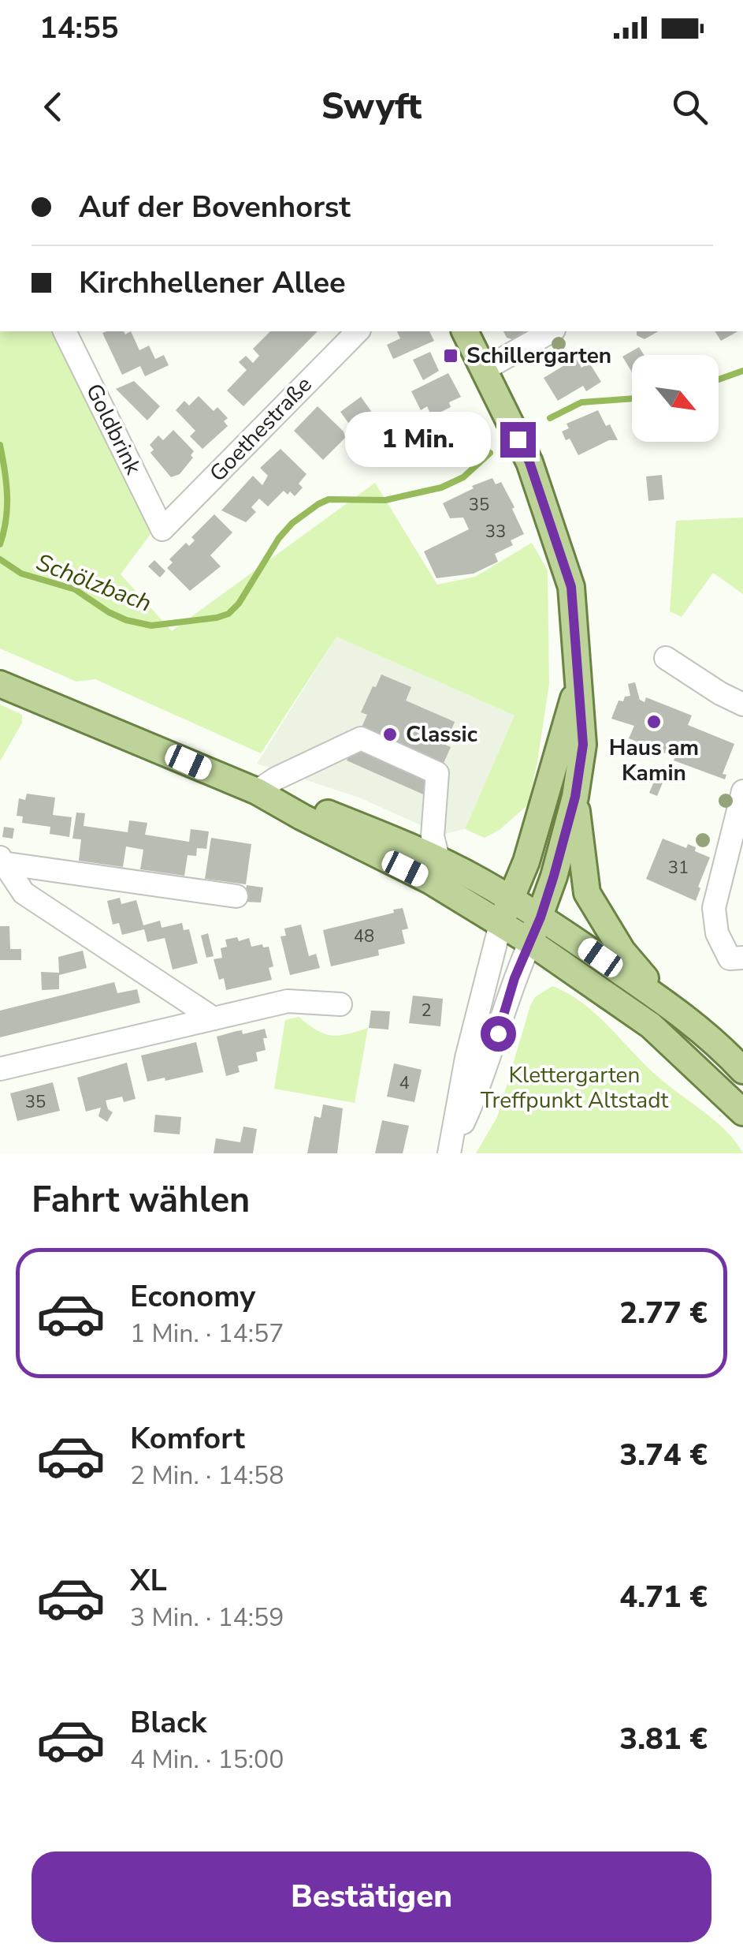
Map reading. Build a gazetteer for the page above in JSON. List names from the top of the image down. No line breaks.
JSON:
{"streets":{"street":["Goldbrink","Goethestraße"]},"crossings":[["Goldbrink","Goethestraße"]],"water":["Schölzbach"],"parks":["Klettergarten Treffpunkt Altstadt"],"places":{"transit":["Schillergarten"],"other":["Haus am Kamin","Classic"]},"house_numbers":["35","33","31","48","2","4","35"],"north":"bottom right","page":{"status":"14:55","header":"Swyft","banner":["Auf der Bovenhorst","Kirchhellener Allee"],"bubble":"1 Min.","heading":"Fahrt wählen","list":[{"name":"Economy","note":"1 Min. · 14:57","value":"2.77 €"},{"name":"Komfort","note":"2 Min. · 14:58","value":"3.74 €"},{"name":"XL","note":"3 Min. · 14:59","value":"4.71 €"},{"name":"Black","note":"4 Min. · 15:00","value":"3.81 €"}],"buttons":"Bestätigen"}}
